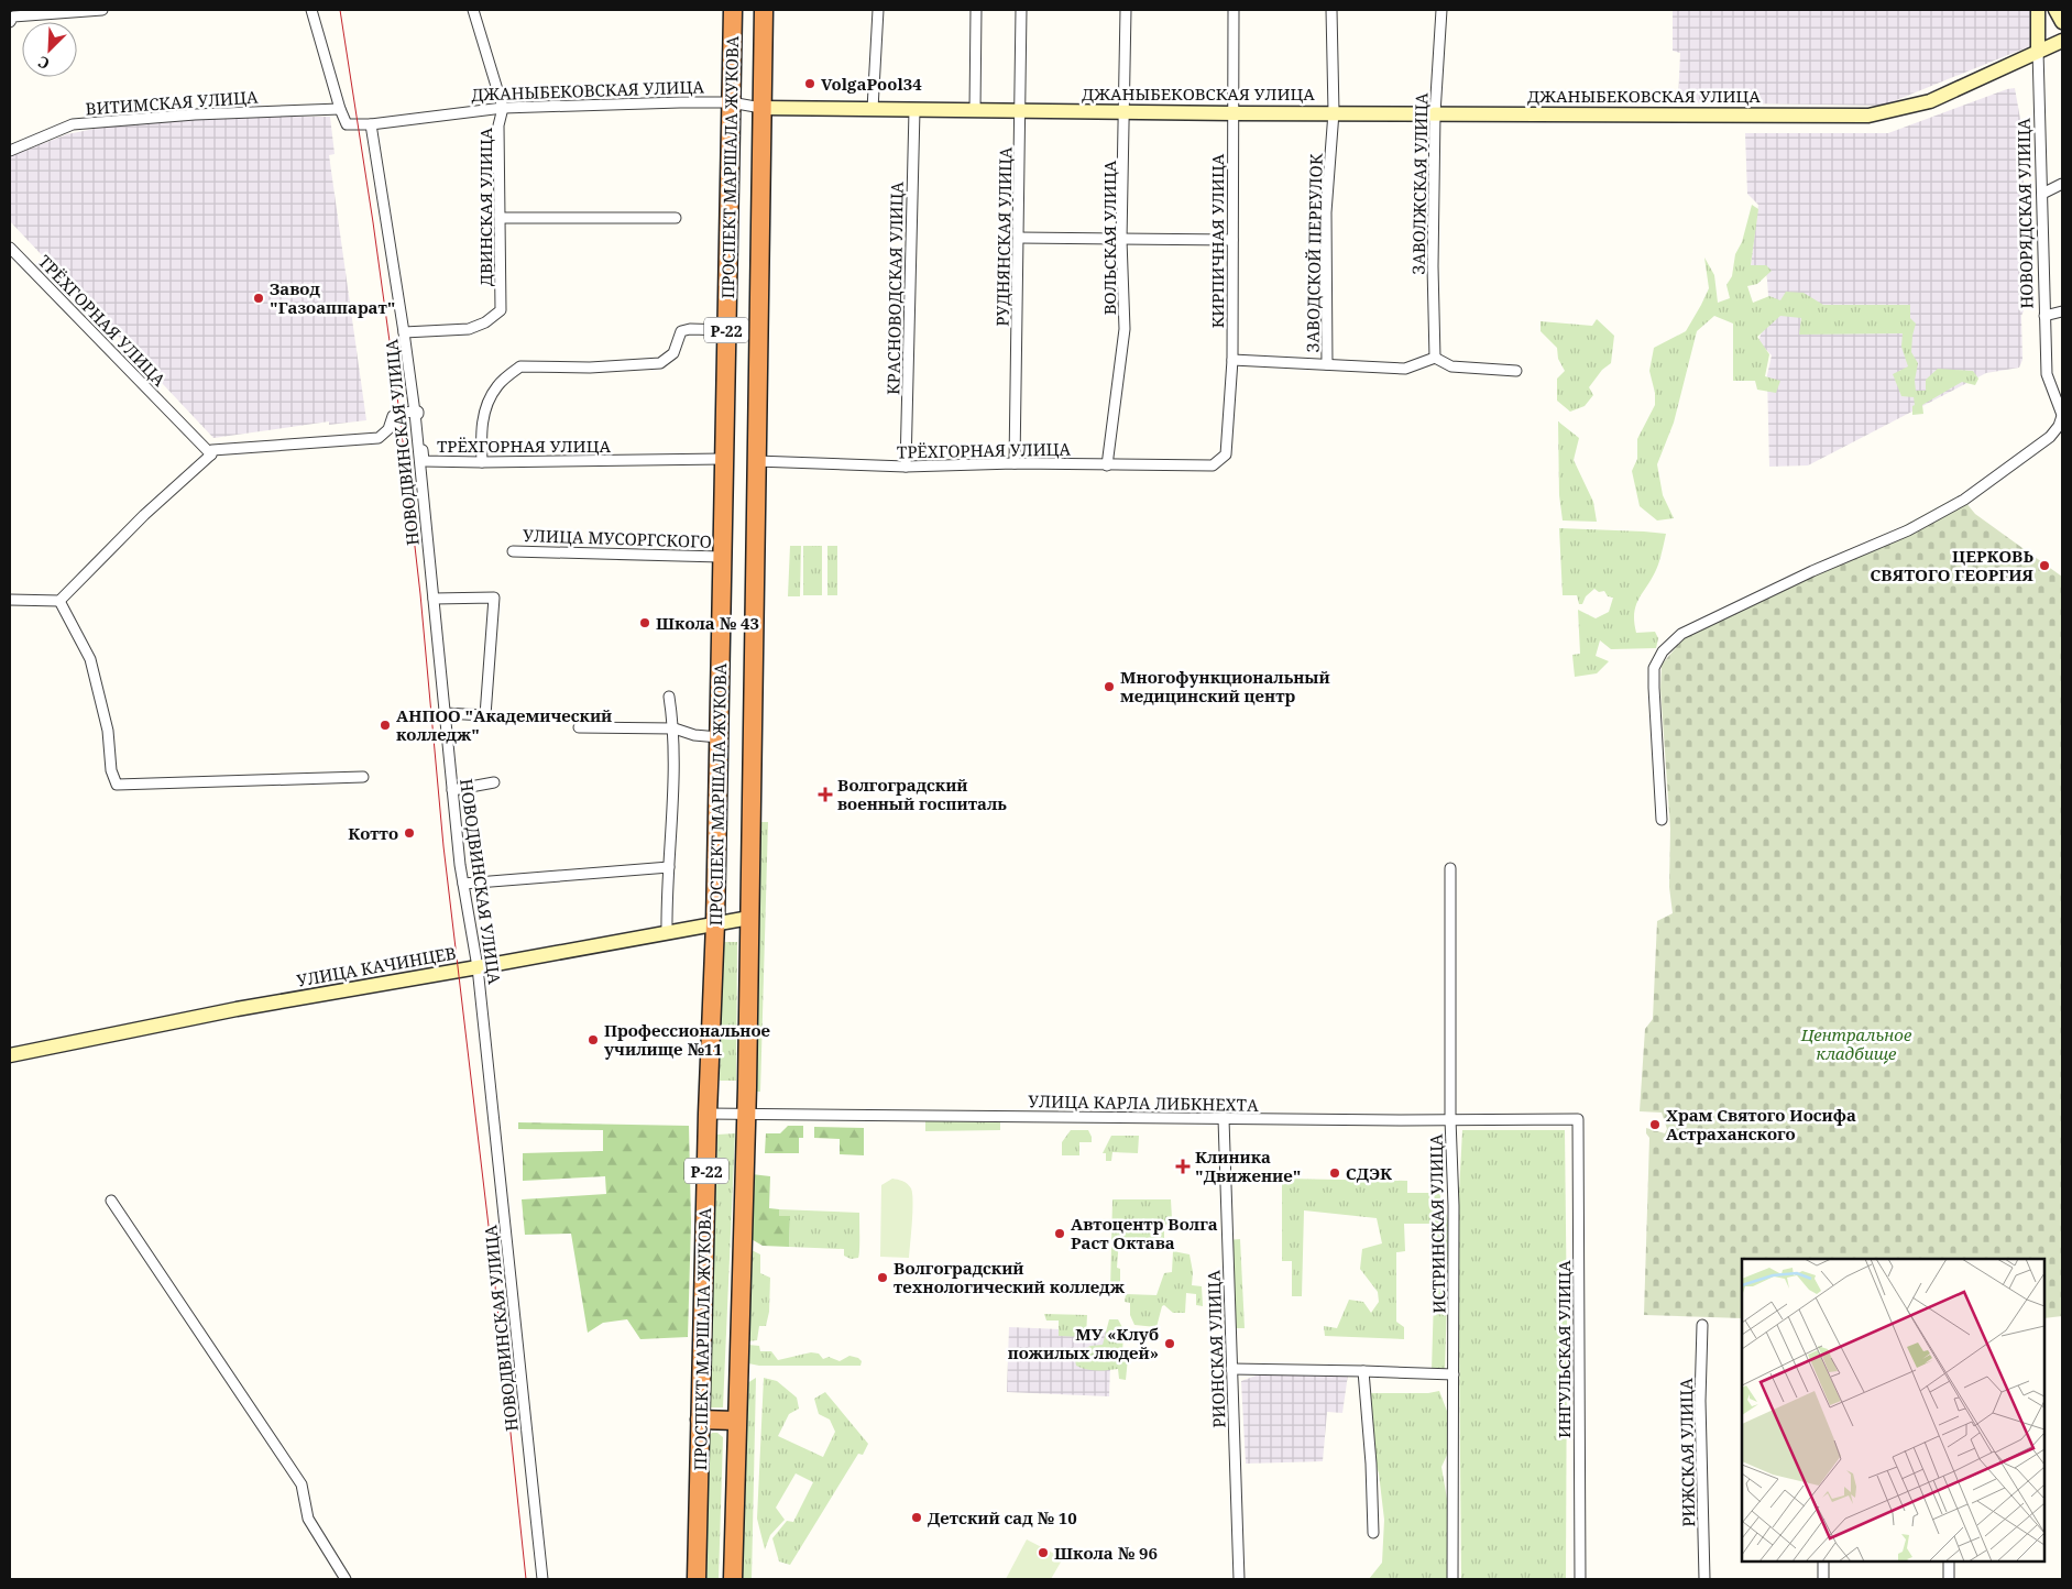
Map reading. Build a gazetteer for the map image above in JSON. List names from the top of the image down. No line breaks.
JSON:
{"streets":{"highway":["ПРОСПЕКТ МАРШАЛА ЖУКОВА","Р-22"],"main road":["ДЖАНЫБЕКОВСКАЯ УЛИЦА","НОВОРЯДСКАЯ УЛИЦА","УЛИЦА КАЧИНЦЕВ"],"street":["ВИТИМСКАЯ УЛИЦА","ЗАВОЛЖСКАЯ УЛИЦА","ДВИНСКАЯ УЛИЦА","РУДНЯНСКАЯ УЛИЦА","ВОЛЬСКАЯ УЛИЦА","КИРПИЧНАЯ УЛИЦА","ЗАВОДСКОЙ ПЕРЕУЛОК","КРАСНОВОДСКАЯ УЛИЦА","ТРЁХГОРНАЯ УЛИЦА","НОВОДВИНСКАЯ УЛИЦА","УЛИЦА МУСОРГСКОГО","УЛИЦА КАРЛА ЛИБКНЕХТА","ИСТРИНСКАЯ УЛИЦА","РИОНСКАЯ УЛИЦА","ИНГУЛЬСКАЯ УЛИЦА","РИЖСКАЯ УЛИЦА"]},"crossings":[["ДЖАНЫБЕКОВСКАЯ УЛИЦА","ВИТИМСКАЯ УЛИЦА"],["ДЖАНЫБЕКОВСКАЯ УЛИЦА","ПРОСПЕКТ МАРШАЛА ЖУКОВА"],["ДЖАНЫБЕКОВСКАЯ УЛИЦА","ЗАВОЛЖСКАЯ УЛИЦА"],["ДЖАНЫБЕКОВСКАЯ УЛИЦА","ДВИНСКАЯ УЛИЦА"],["ДЖАНЫБЕКОВСКАЯ УЛИЦА","НОВОРЯДСКАЯ УЛИЦА"],["ДЖАНЫБЕКОВСКАЯ УЛИЦА","РУДНЯНСКАЯ УЛИЦА"],["ДЖАНЫБЕКОВСКАЯ УЛИЦА","ВОЛЬСКАЯ УЛИЦА"],["ДЖАНЫБЕКОВСКАЯ УЛИЦА","КИРПИЧНАЯ УЛИЦА"],["ДЖАНЫБЕКОВСКАЯ УЛИЦА","ЗАВОДСКОЙ ПЕРЕУЛОК"],["ДЖАНЫБЕКОВСКАЯ УЛИЦА","КРАСНОВОДСКАЯ УЛИЦА"],["ДЖАНЫБЕКОВСКАЯ УЛИЦА","НОВОДВИНСКАЯ УЛИЦА"],["ПРОСПЕКТ МАРШАЛА ЖУКОВА","ТРЁХГОРНАЯ УЛИЦА"],["ПРОСПЕКТ МАРШАЛА ЖУКОВА","УЛИЦА МУСОРГСКОГО"],["ПРОСПЕКТ МАРШАЛА ЖУКОВА","УЛИЦА КАЧИНЦЕВ"],["ПРОСПЕКТ МАРШАЛА ЖУКОВА","УЛИЦА КАРЛА ЛИБКНЕХТА"],["ДВИНСКАЯ УЛИЦА","НОВОДВИНСКАЯ УЛИЦА"],["РУДНЯНСКАЯ УЛИЦА","ТРЁХГОРНАЯ УЛИЦА"],["ВОЛЬСКАЯ УЛИЦА","ТРЁХГОРНАЯ УЛИЦА"],["КИРПИЧНАЯ УЛИЦА","ТРЁХГОРНАЯ УЛИЦА"],["КРАСНОВОДСКАЯ УЛИЦА","ТРЁХГОРНАЯ УЛИЦА"],["ТРЁХГОРНАЯ УЛИЦА","НОВОДВИНСКАЯ УЛИЦА"],["НОВОДВИНСКАЯ УЛИЦА","УЛИЦА КАЧИНЦЕВ"],["УЛИЦА КАРЛА ЛИБКНЕХТА","ИСТРИНСКАЯ УЛИЦА"],["УЛИЦА КАРЛА ЛИБКНЕХТА","РИОНСКАЯ УЛИЦА"],["УЛИЦА КАРЛА ЛИБКНЕХТА","ИНГУЛЬСКАЯ УЛИЦА"]],"parks":["Центральное кладбище"],"places":{"other":["VolgaPool34","Завод \"Газоаппарат\"","ЦЕРКОВЬ СВЯТОГО ГЕОРГИЯ","Школа № 43","Многофункциональный медицинский центр","АНПОО \"Академический колледж\"","Котто","Профессиональное училище №11","Храм Святого Иосифа Астраханского","СДЭК","Автоцентр Волга Раст Октава","Волгоградский технологический колледж","МУ «Клуб пожилых людей»","Детский сад № 10","Школа № 96"],"health":["Волгоградский военный госпиталь","Клиника \"Движение\""]},"north":"bottom left"}
